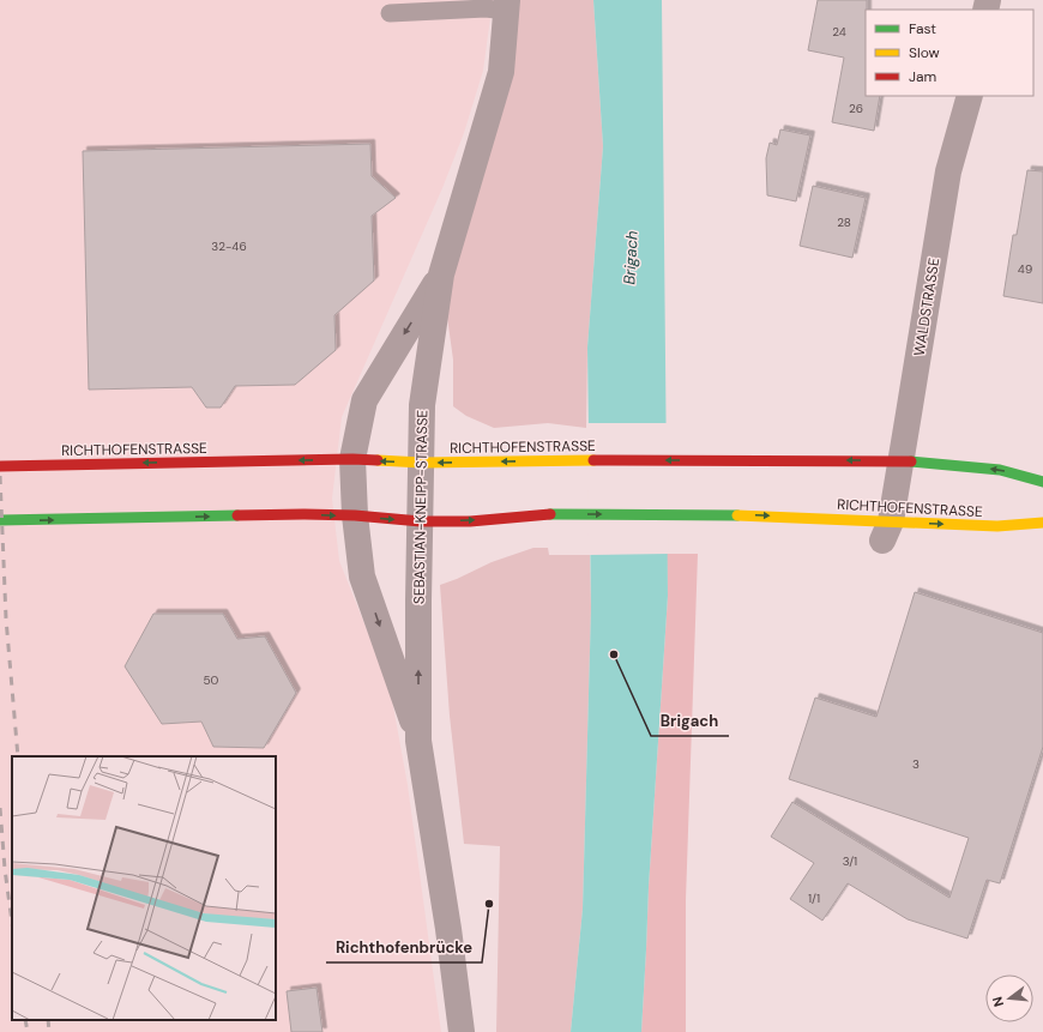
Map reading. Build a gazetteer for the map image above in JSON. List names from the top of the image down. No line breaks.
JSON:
{"streets":{"street":["WALDSTRASSE","RICHTHOFENSTRASSE","SEBASTIAN-KNEIPP-STRASSE"]},"crossings":[["WALDSTRASSE","RICHTHOFENSTRASSE"],["RICHTHOFENSTRASSE","SEBASTIAN-KNEIPP-STRASSE"]],"water":["Brigach"],"places":["Brigach","Richthofenbrücke"],"house_numbers":["24","26","28","32-46","49","50","3","3/1","1/1"],"legend":["Fast","Slow","Jam"],"north":"left"}
